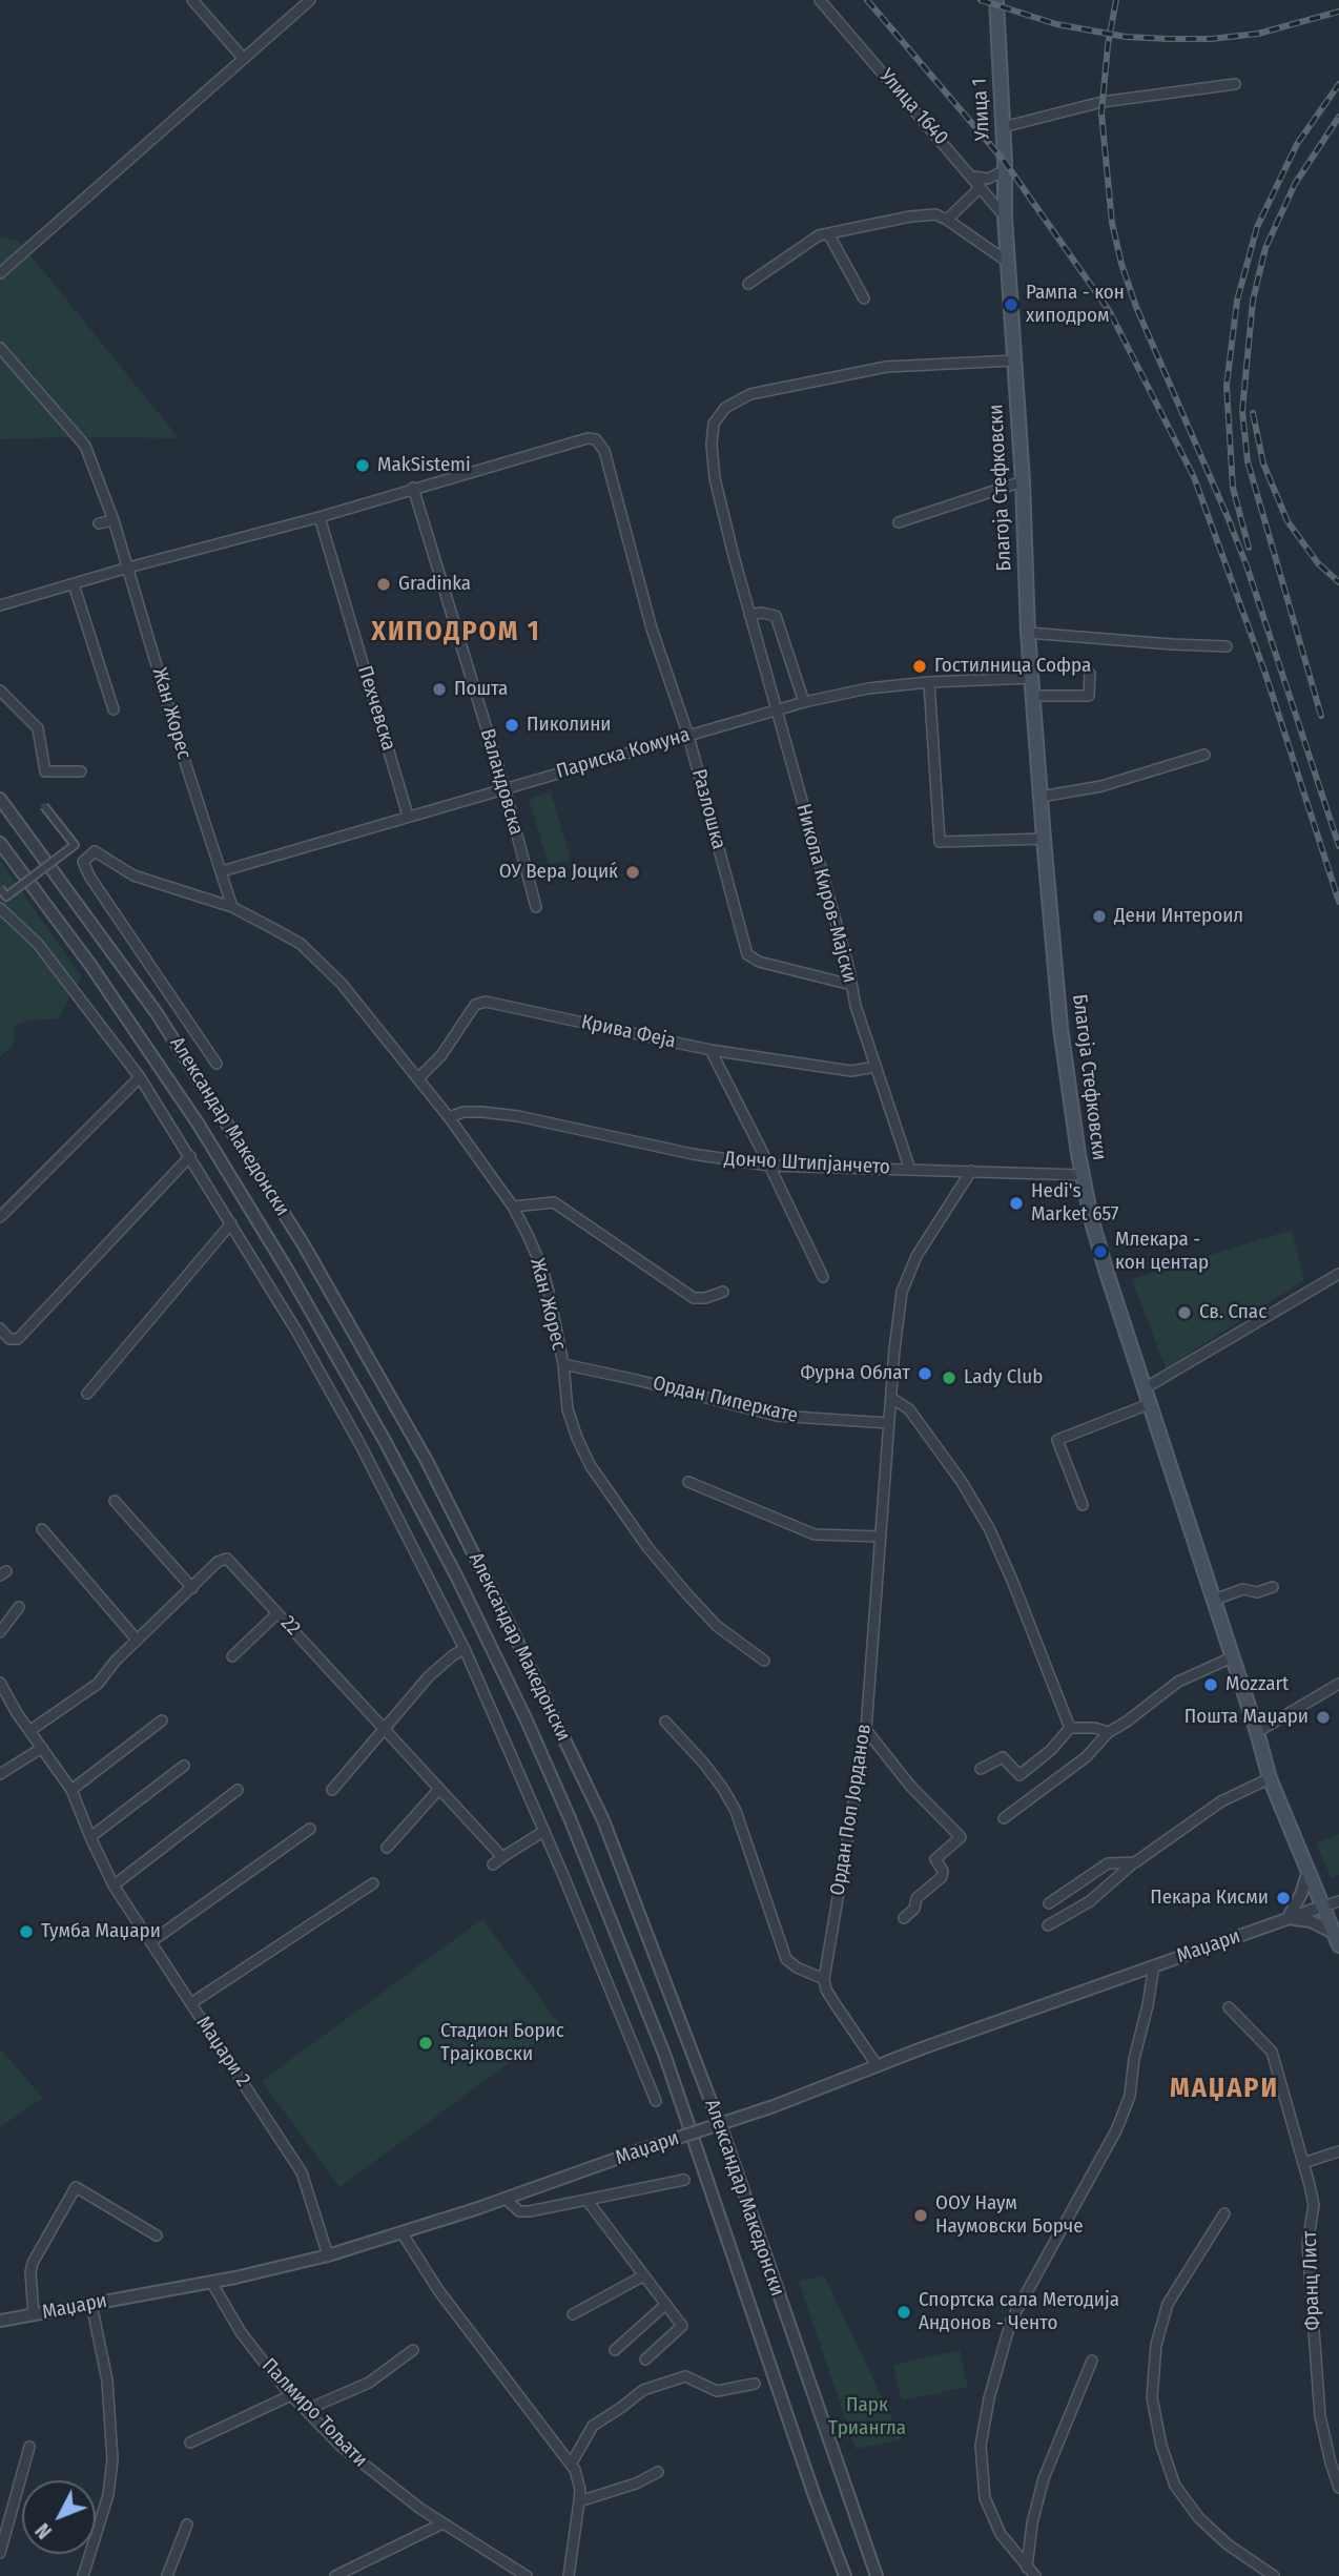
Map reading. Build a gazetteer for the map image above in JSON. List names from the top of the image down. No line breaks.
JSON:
{"streets":{"main road":["Улица 1","Благоја Стефковски"],"street":["Улица 1640","Пехчевска","Жан Жорес","Париска Комуна","Валандовска","Разлошка","Никола Киров-Мајски","Крива Феја","Александар Македонски","Дончо Штипјанчето","Ордан Пиперкате","22","Ордан Поп Јорданов","Маџари","Маџари 2","Франц Лист","Палмиро Тољати"]},"crossings":[["Улица 1640","Улица 1"],["Улица 1640","Благоја Стефковски"],["Улица 1","Благоја Стефковски"],["Благоја Стефковски","Париска Комуна"],["Благоја Стефковски","Никола Киров-Мајски"],["Благоја Стефковски","Дончо Штипјанчето"],["Благоја Стефковски","Маџари"],["Пехчевска","Париска Комуна"],["Жан Жорес","Париска Комуна"],["Жан Жорес","Крива Феја"],["Жан Жорес","Дончо Штипјанчето"],["Жан Жорес","Ордан Пиперкате"],["Париска Комуна","Валандовска"],["Париска Комуна","Разлошка"],["Париска Комуна","Никола Киров-Мајски"],["Валандовска","Разлошка"],["Разлошка","Никола Киров-Мајски"],["Никола Киров-Мајски","Крива Феја"],["Никола Киров-Мајски","Дончо Штипјанчето"],["Дончо Штипјанчето","Ордан Поп Јорданов"],["Ордан Пиперкате","Ордан Поп Јорданов"],["Маџари","Маџари 2"],["Маџари","Палмиро Тољати"]],"districts":["ХИПОДРОМ 1","МАЏАРИ"],"parks":["Парк Триангла"],"places":["Рампа - кон хиподром","MakSistemi","Gradinka","Гостилница Софра","Пошта","Пиколини","ОУ Вера Јоциќ","Дени Интероил","Hedi's Market 657","Млекара - кон центар","Св. Спас","Фурна Облат","Lady Club","Mozzart","Пошта Маџари","Пекара Кисми","Тумба Маџари","Стадион Борис Трајковски","ООУ Наум Наумовски Борче","Спортска сала Методија Андонов - Ченто"],"north":"bottom left"}
